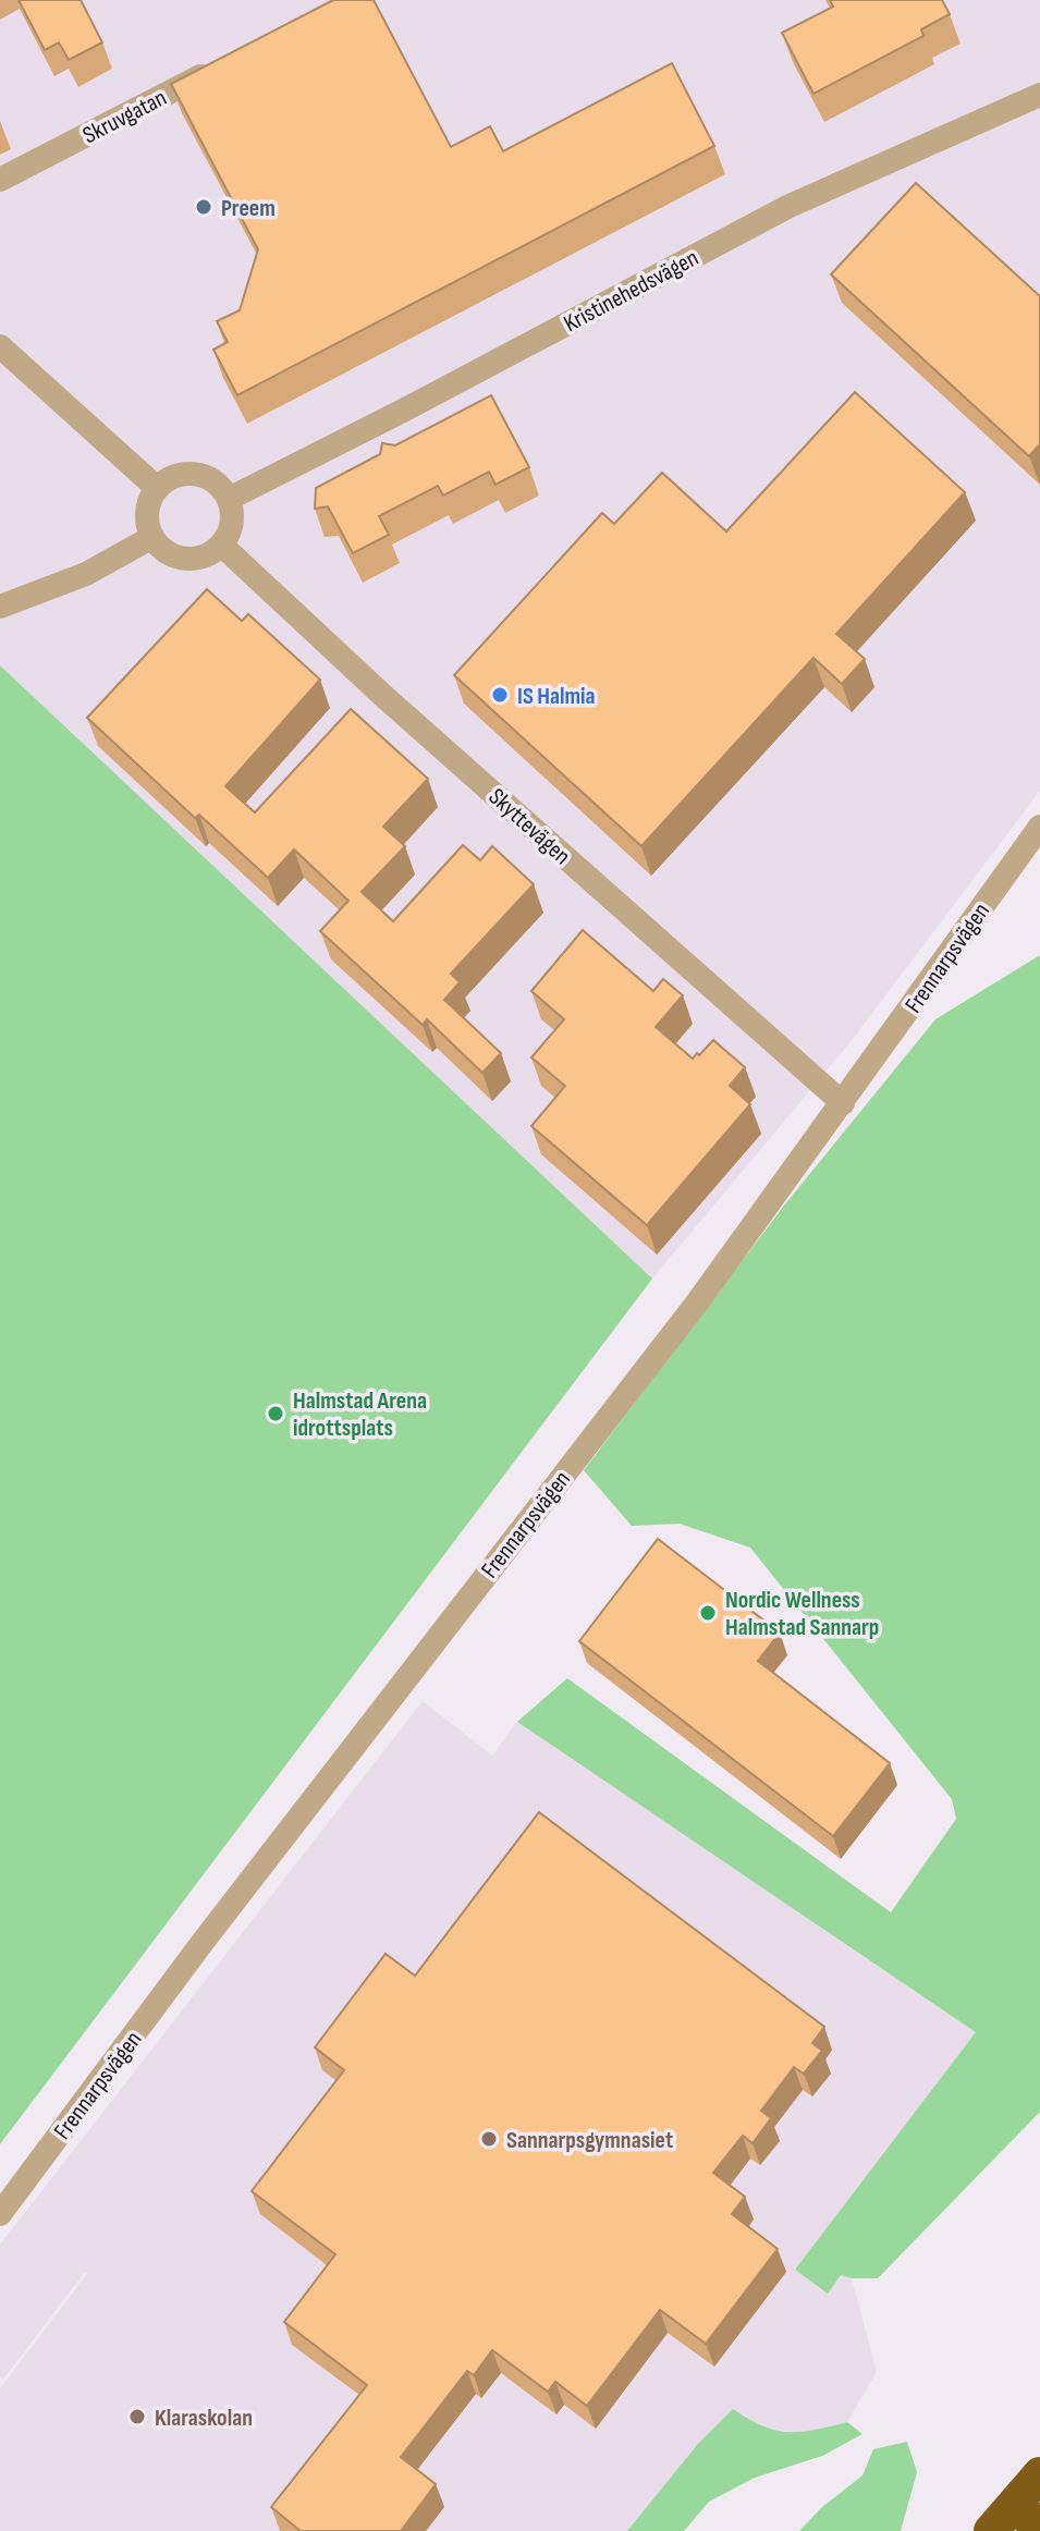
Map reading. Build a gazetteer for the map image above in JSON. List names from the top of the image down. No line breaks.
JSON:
{"streets":{"street":["Skruvgatan","Kristinehedsvägen","Skyttevägen","Frennarpsvägen"]},"crossings":[["Kristinehedsvägen","Skyttevägen"],["Skyttevägen","Frennarpsvägen"]],"places":["Preem","IS Halmia","Halmstad Arena idrottsplats","Nordic Wellness Halmstad Sannarp","Sannarpsgymnasiet","Klaraskolan"]}
